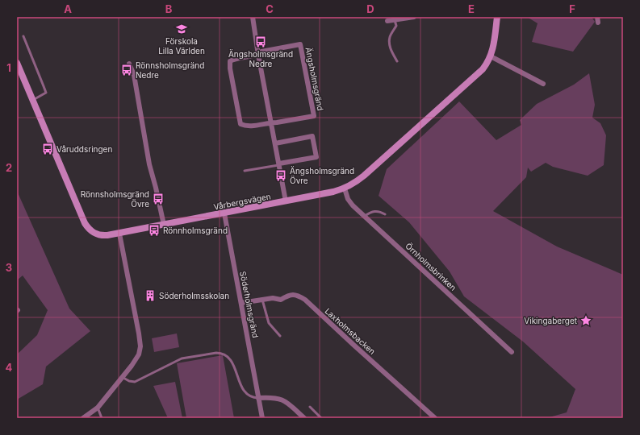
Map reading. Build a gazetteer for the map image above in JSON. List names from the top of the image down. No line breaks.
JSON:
{"streets":{"street":["Ängsholmsgränd","Vårbergsvägen","Örnholmsbrinken","Söderholmsgränd","Laxholmsbacken"]},"crossings":[["Vårbergsvägen","Örnholmsbrinken"],["Vårbergsvägen","Söderholmsgränd"],["Söderholmsgränd","Laxholmsbacken"]],"places":{"school or university":["Förskola Lilla Världen"],"bus stop":["Ängsholmsgränd Nedre","Rönnsholmsgränd Nedre","Våruddsringen","Ängsholmsgränd Övre","Rönnsholmsgränd Övre","Rönnholmsgränd"],"building":["Söderholmsskolan"],"place":["Vikingaberget"]},"grid":{"columns":["A","B","C","D","E","F"],"rows":["1","2","3","4"]}}
